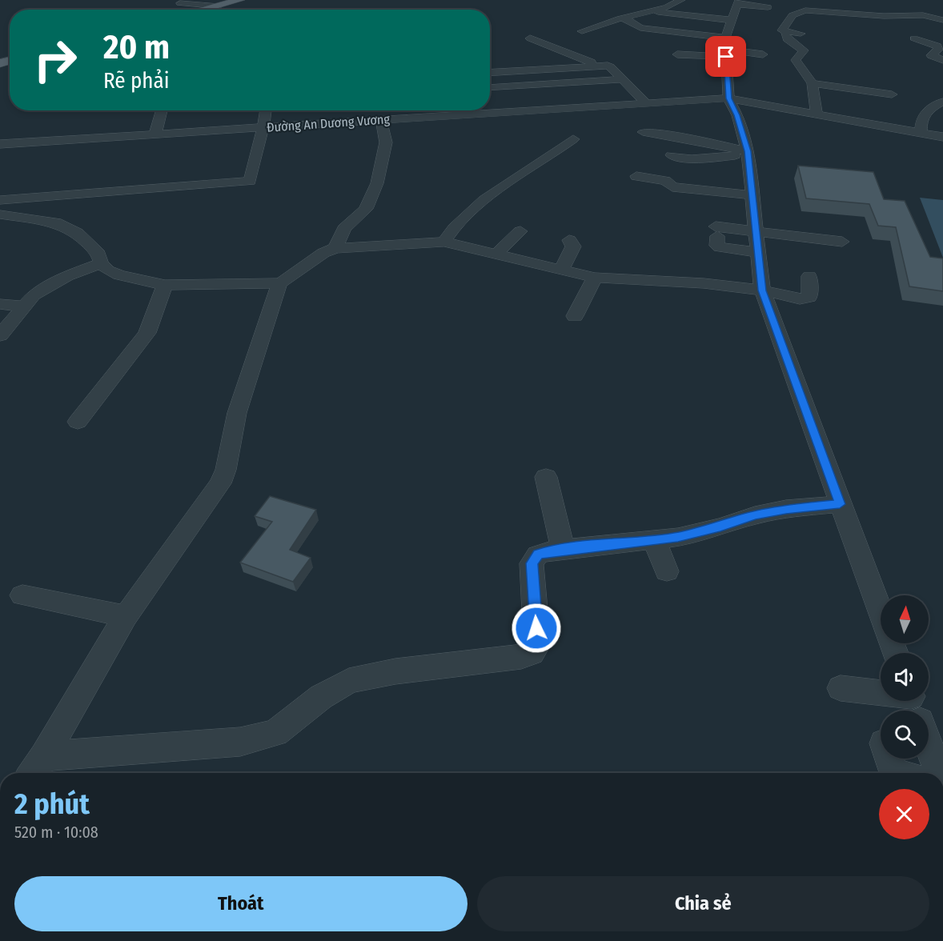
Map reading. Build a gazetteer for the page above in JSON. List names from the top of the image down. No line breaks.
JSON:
{"streets":{"street":["Đường An Dương Vương"]},"north":"top","page":{"turn":["20 m","Rẽ phải"],"heading":["2 phút","520 m · 10:08"],"buttons":["Thoát","Chia sẻ"]}}
